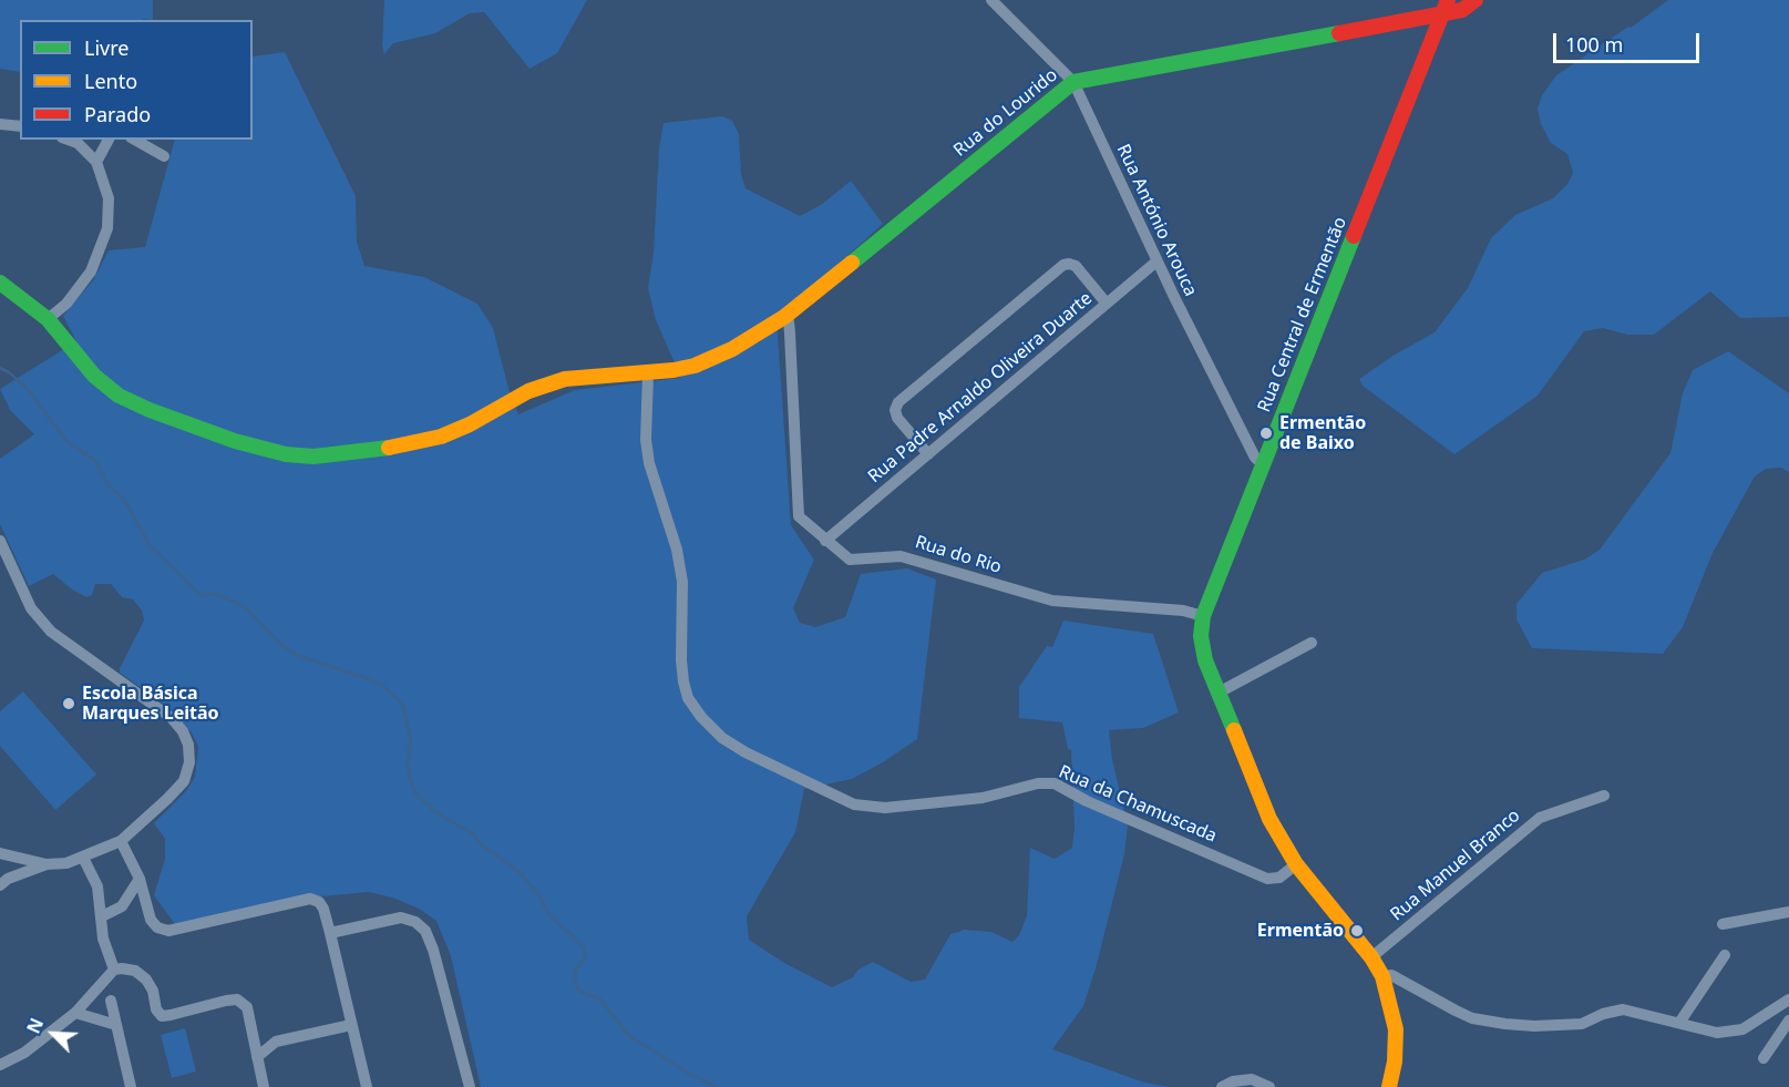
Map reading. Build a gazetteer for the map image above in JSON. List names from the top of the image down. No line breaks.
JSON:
{"streets":{"street":["Rua do Lourido","Rua António Arouca","Rua Central de Ermentão","Rua Padre Arnaldo Oliveira Duarte","Rua do Rio","Rua da Chamuscada","Rua Manuel Branco"]},"crossings":[["Rua do Lourido","Rua António Arouca"],["Rua do Lourido","Rua Central de Ermentão"],["Rua do Lourido","Rua do Rio"],["Rua do Lourido","Rua da Chamuscada"],["Rua António Arouca","Rua Central de Ermentão"],["Rua António Arouca","Rua Padre Arnaldo Oliveira Duarte"],["Rua Central de Ermentão","Rua do Rio"],["Rua Central de Ermentão","Rua da Chamuscada"],["Rua Central de Ermentão","Rua Manuel Branco"],["Rua Padre Arnaldo Oliveira Duarte","Rua do Rio"]],"places":["Ermentão de Baixo","Escola Básica Marques Leitão","Ermentão"],"legend":["Livre","Lento","Parado"],"scale_bar":"100 m","north":"top left"}
